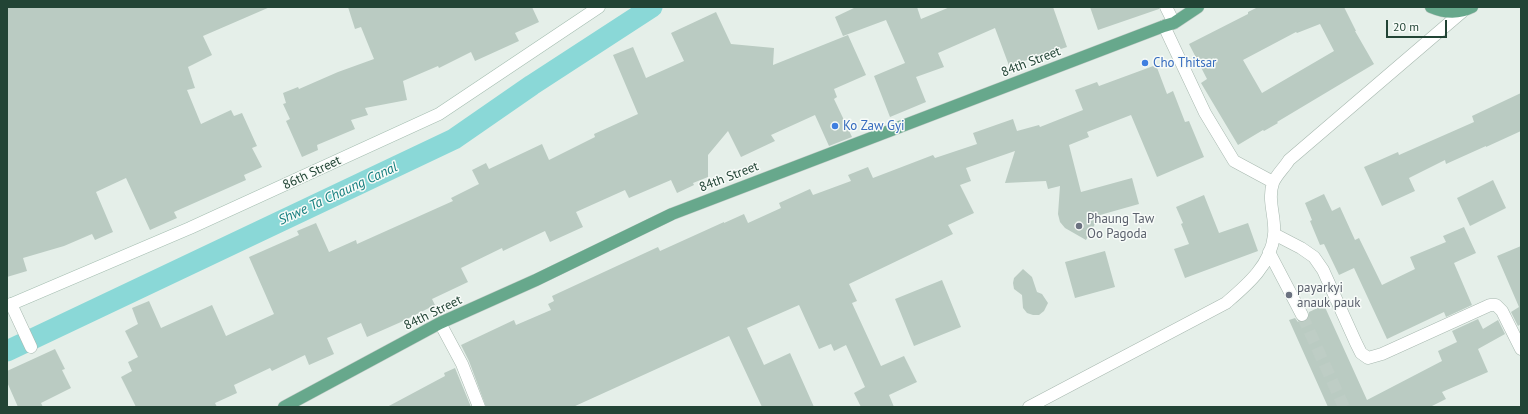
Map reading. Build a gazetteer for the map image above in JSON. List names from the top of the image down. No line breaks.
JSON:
{"streets":{"main road":["84th Street"],"street":["86th Street"]},"water":["Shwe Ta Chaung Canal"],"places":["Cho Thitsar","Ko Zaw Gyi","Phaung Taw Oo Pagoda","payarkyi anauk pauk"],"scale_bar":"20 m"}
